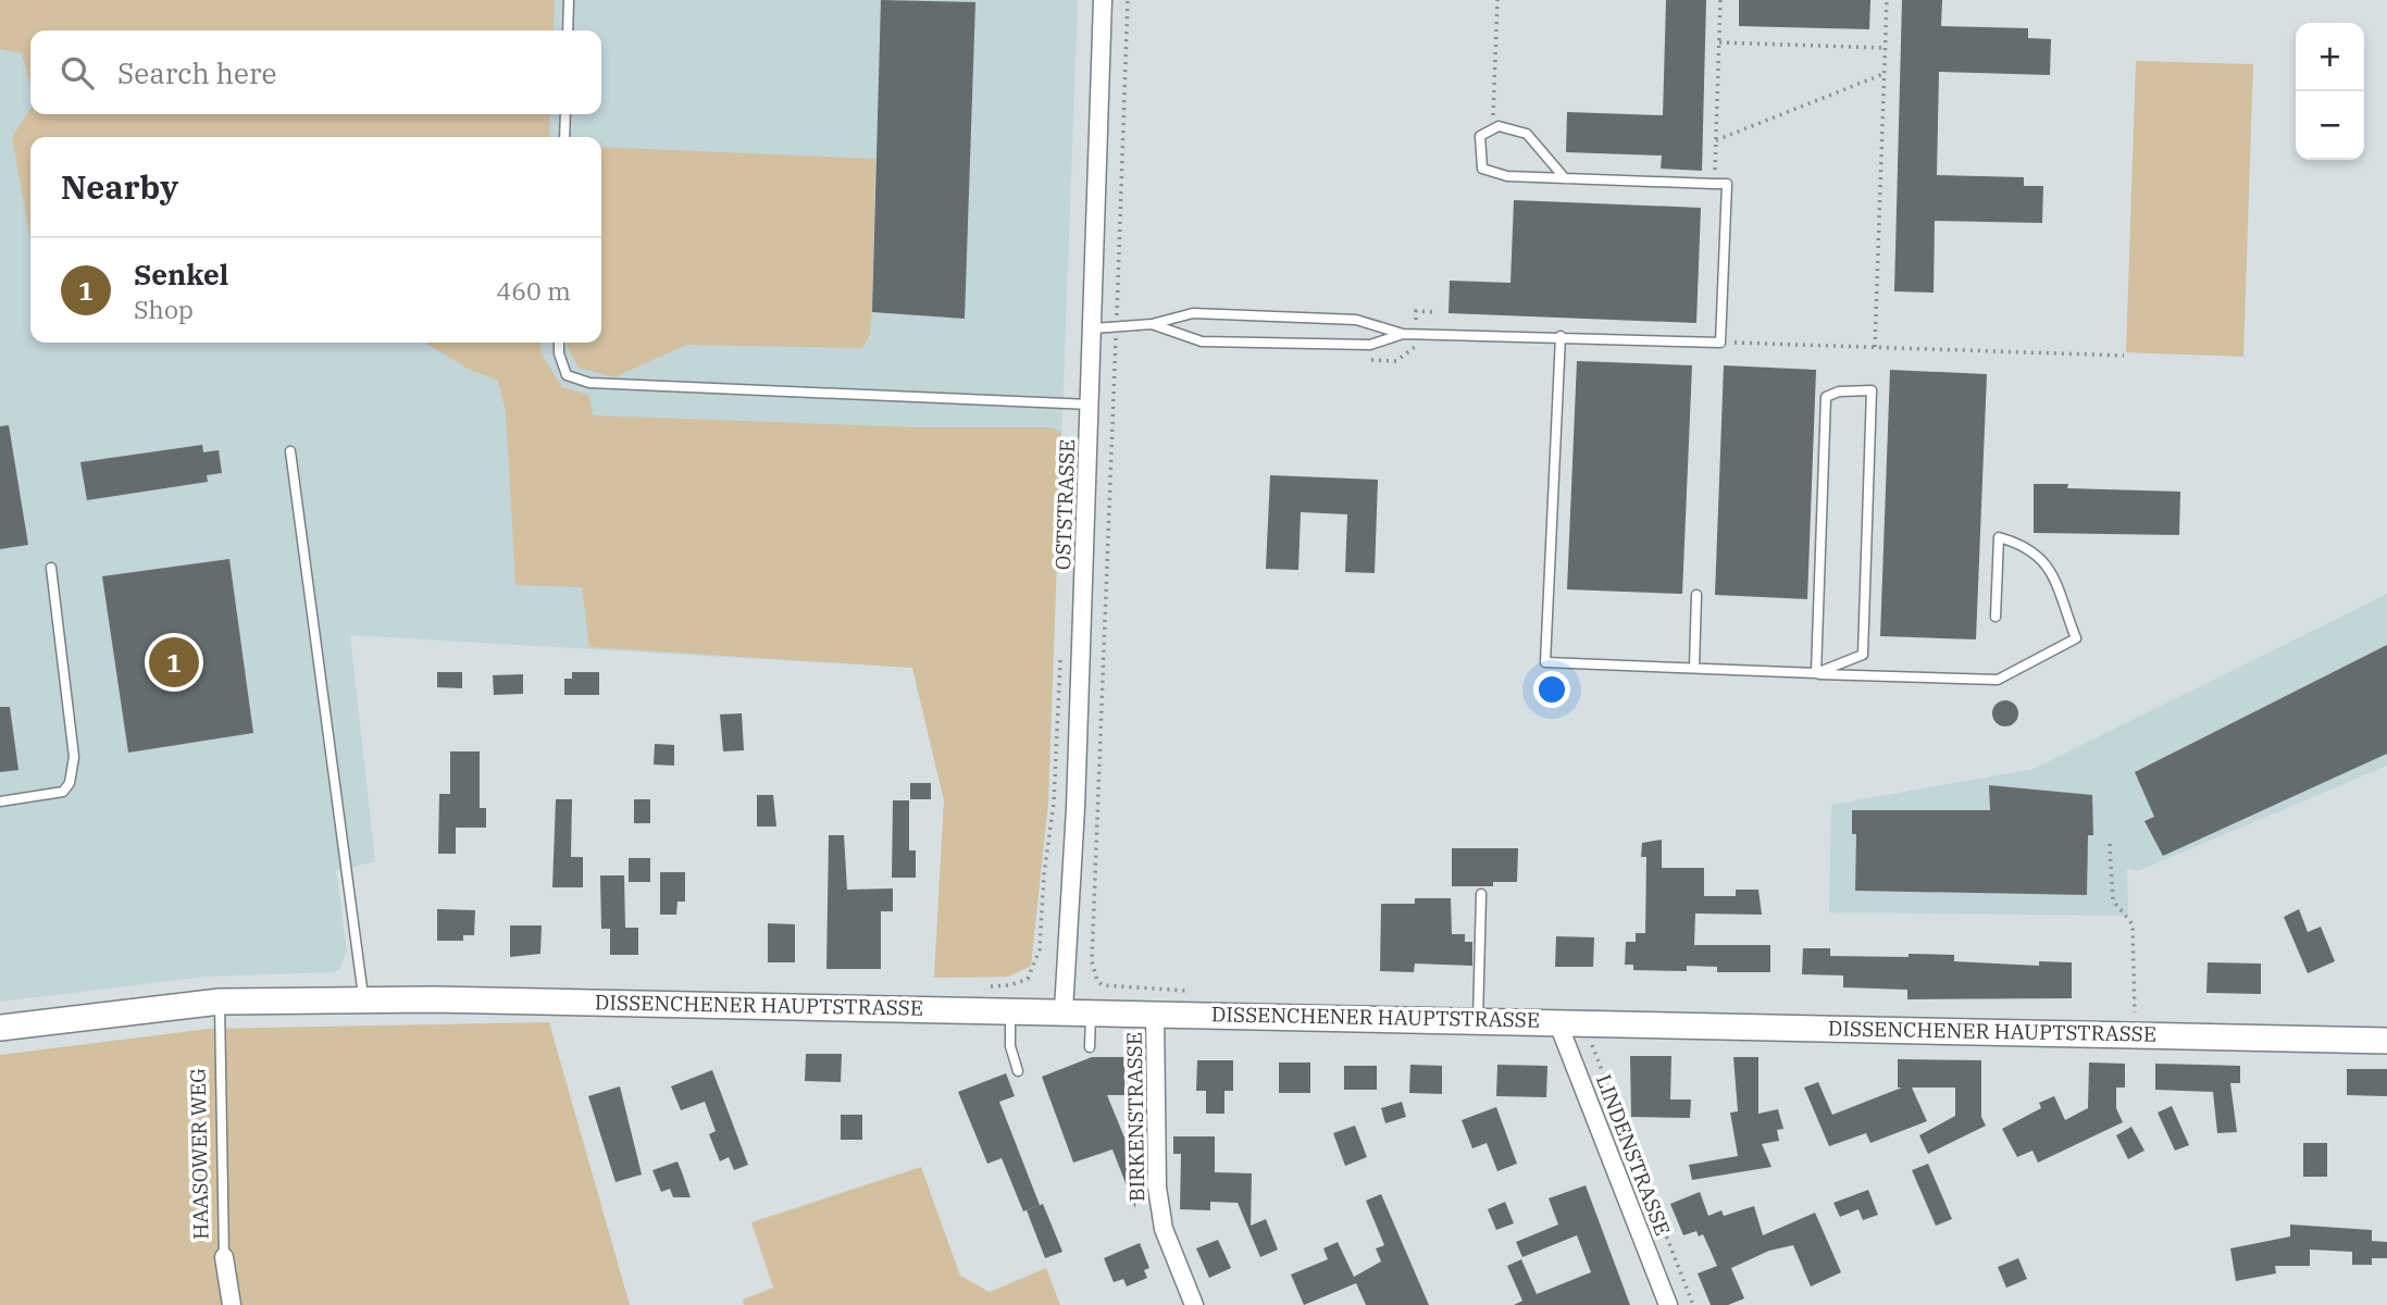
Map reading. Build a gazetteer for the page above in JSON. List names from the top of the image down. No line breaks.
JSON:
{"streets":{"main road":["DISSENCHENER HAUPTSTRASSE"],"street":["OSTSTRASSE","BIRKENSTRASSE","HAASOWER WEG","LINDENSTRASSE"]},"crossings":[["OSTSTRASSE","DISSENCHENER HAUPTSTRASSE"],["DISSENCHENER HAUPTSTRASSE","BIRKENSTRASSE"],["DISSENCHENER HAUPTSTRASSE","HAASOWER WEG"],["DISSENCHENER HAUPTSTRASSE","LINDENSTRASSE"]],"page":{"map_buttons":["+","−"],"search":"Search here","heading":"Nearby","list":[{"mark":"1","name":"Senkel","note":"Shop","value":"460 m"}],"pins":"1"}}
